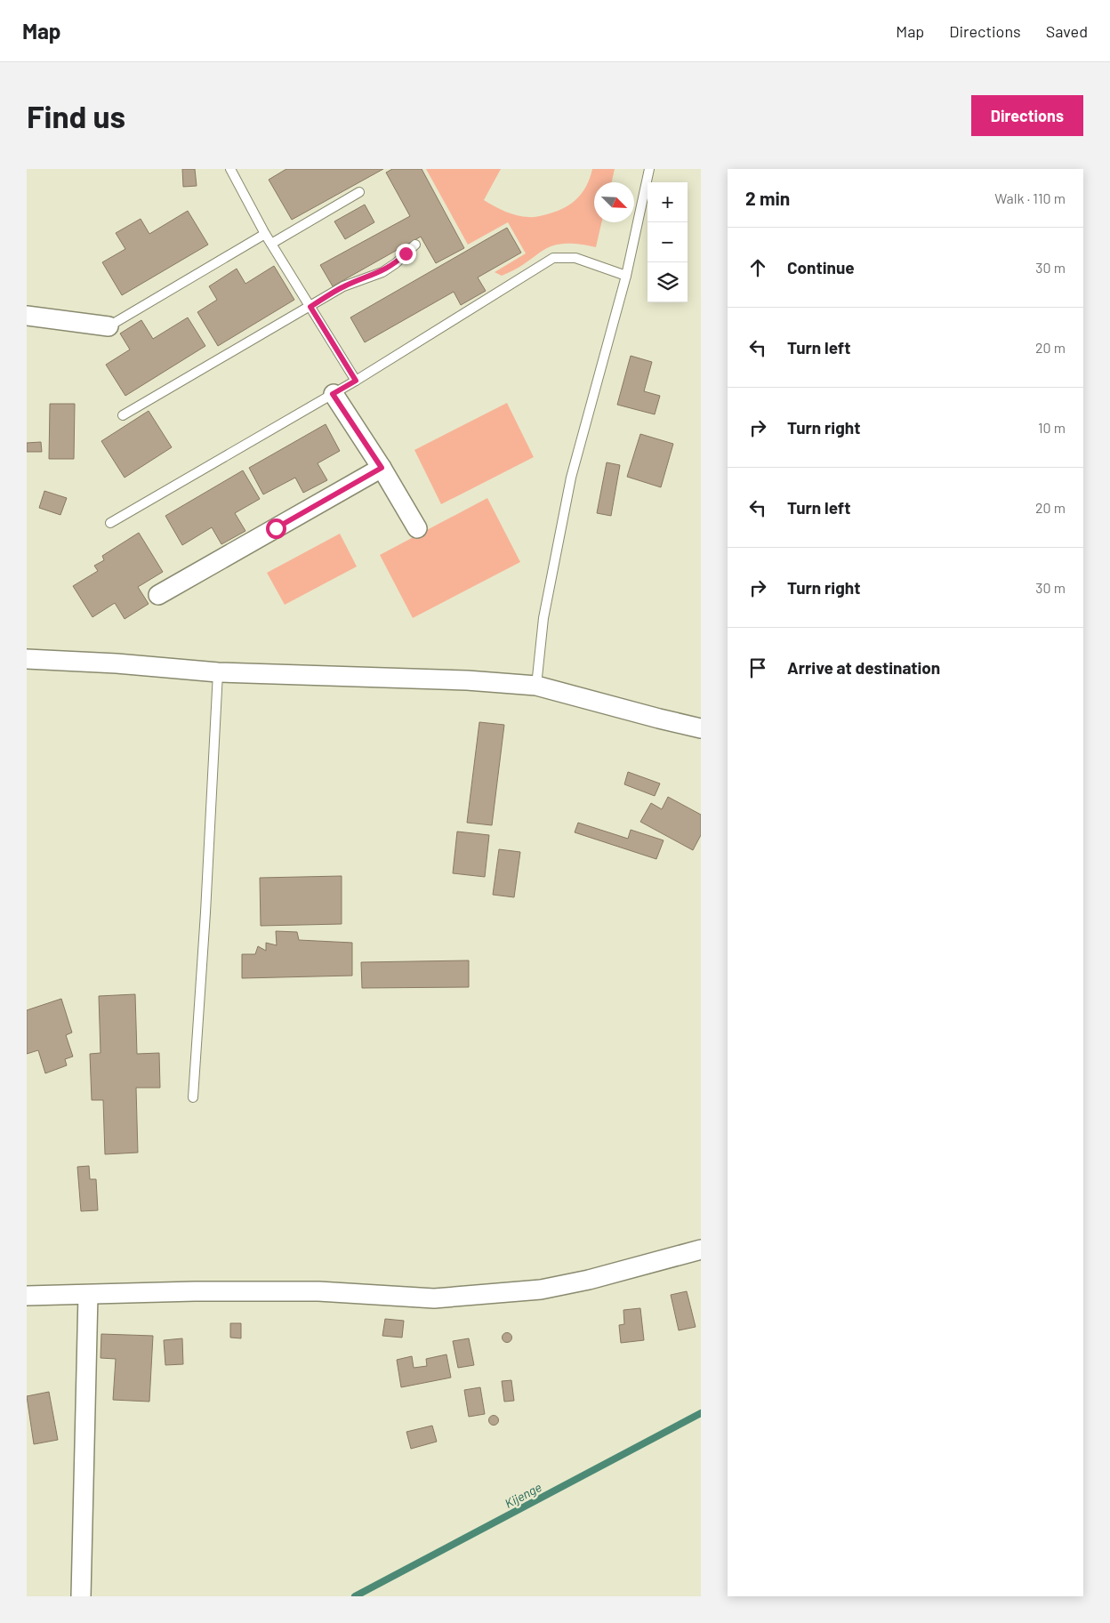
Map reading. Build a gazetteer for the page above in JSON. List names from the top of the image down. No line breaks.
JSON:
{"water":["Kijenge"],"north":"bottom right","page":{"header":"Map","nav":["Map","Directions","Saved"],"buttons":"Directions","title":"Find us","heading":["2 min","Walk · 110 m"],"map_buttons":["+","−"],"list":[["Continue","30 m"],["Turn left","20 m"],["Turn right","10 m"],["Turn left","20 m"],["Turn right","30 m"],"Arrive at destination"]}}
